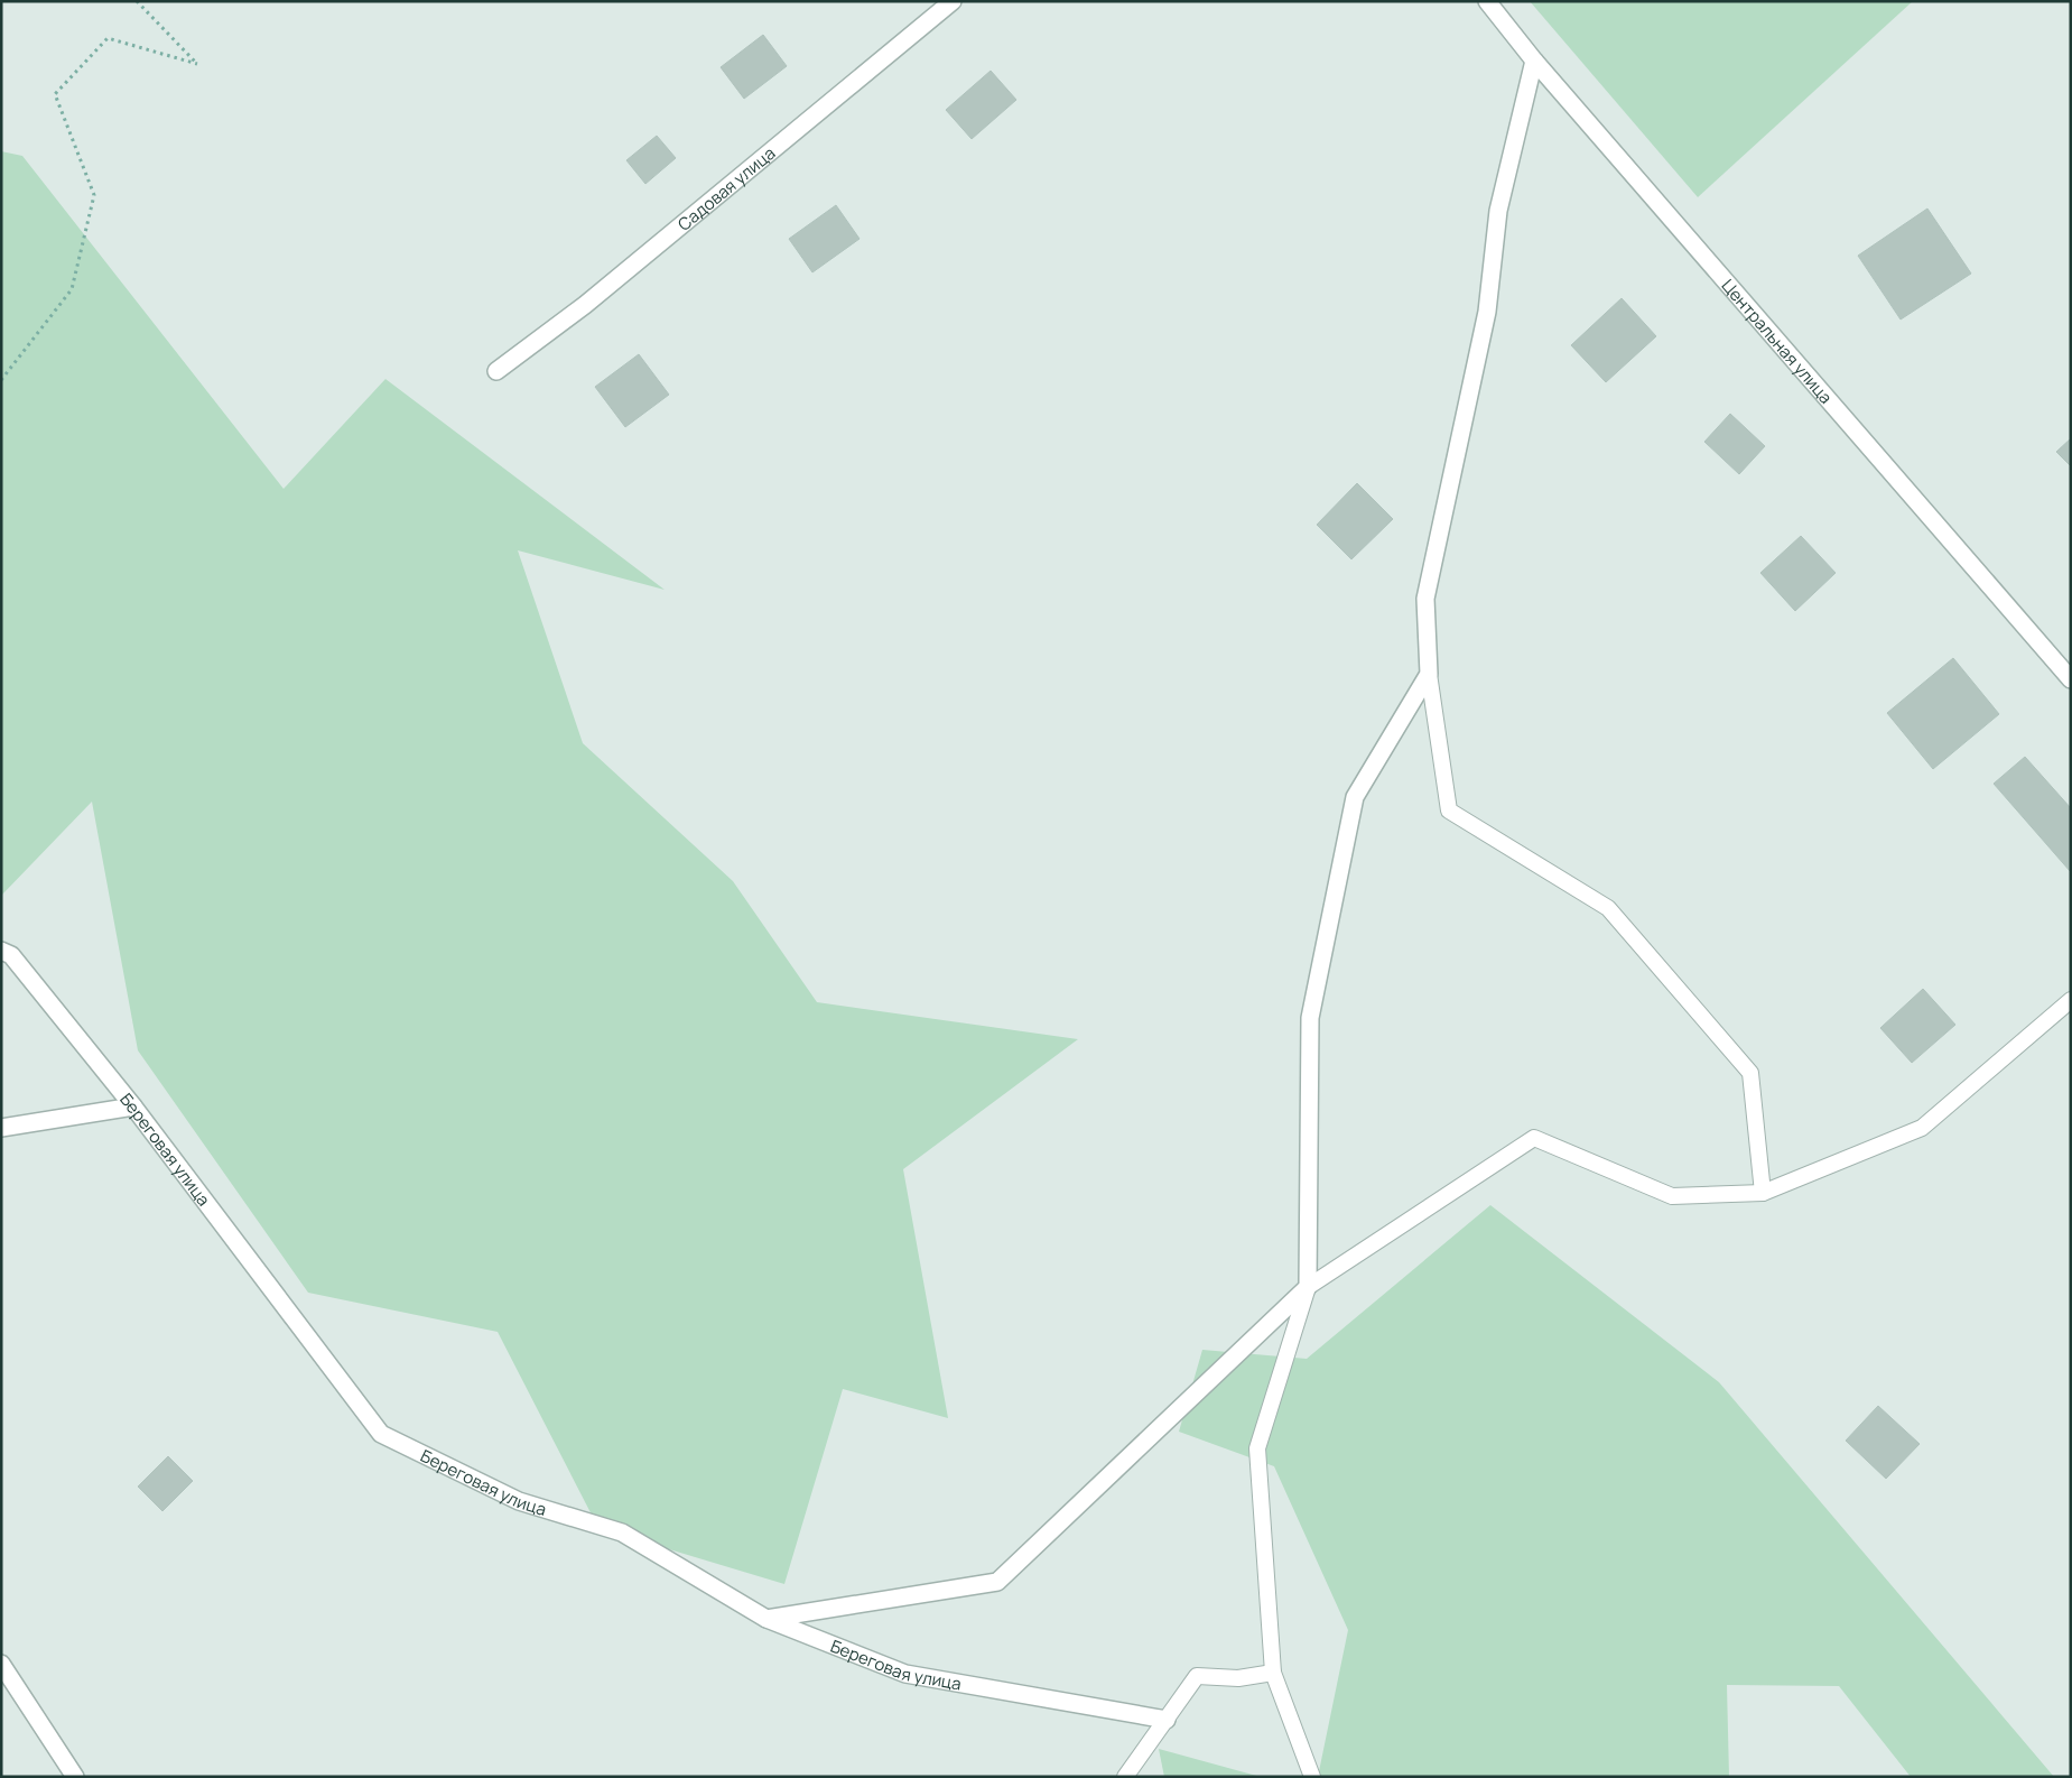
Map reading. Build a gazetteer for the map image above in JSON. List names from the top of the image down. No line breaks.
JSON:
{"streets":{"street":["Садовая улица","Центральная улица","Береговая улица"]}}
